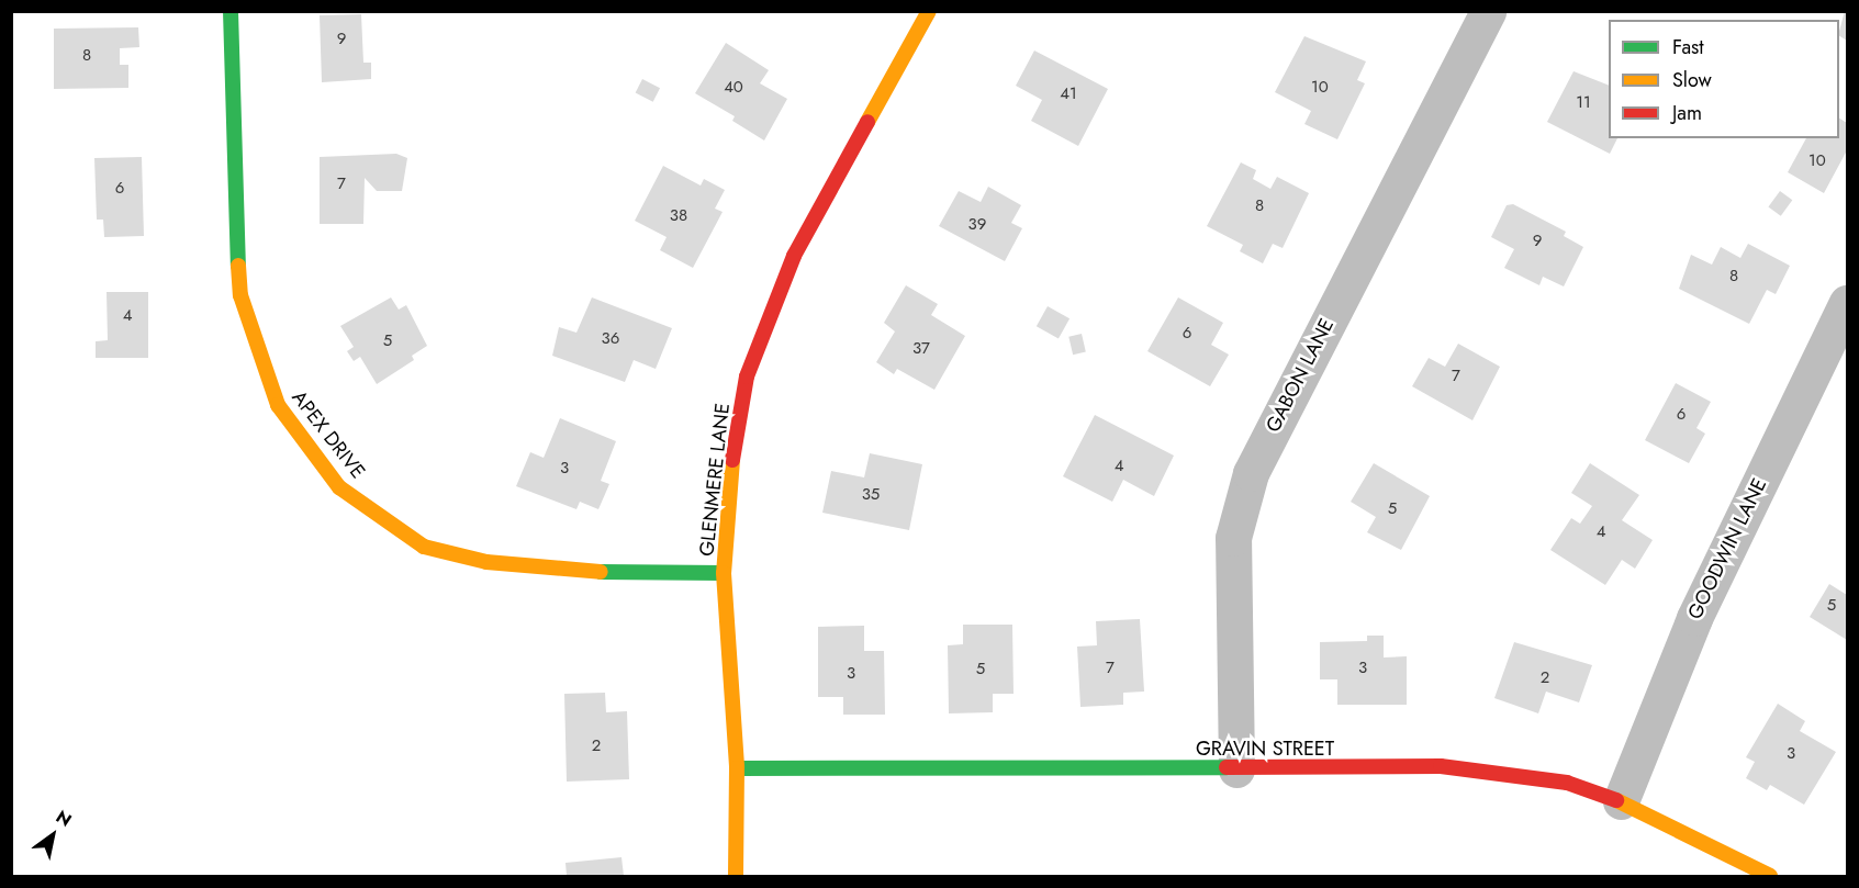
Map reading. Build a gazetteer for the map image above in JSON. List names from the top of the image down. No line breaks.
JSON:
{"streets":{"street":["GABON LANE","APEX DRIVE","GLENMERE LANE","GOODWIN LANE","GRAVIN STREET"]},"crossings":[["GABON LANE","GRAVIN STREET"],["APEX DRIVE","GLENMERE LANE"],["GLENMERE LANE","GRAVIN STREET"],["GOODWIN LANE","GRAVIN STREET"]],"house_numbers":["9","8","40","10","41","11","10","7","6","8","38","39","9","8","4","6","36","5","37","7","6","4","3","35","5","4","5","7","3","5","3","2","2","3"],"legend":["Fast","Slow","Jam"],"north":"top right"}
